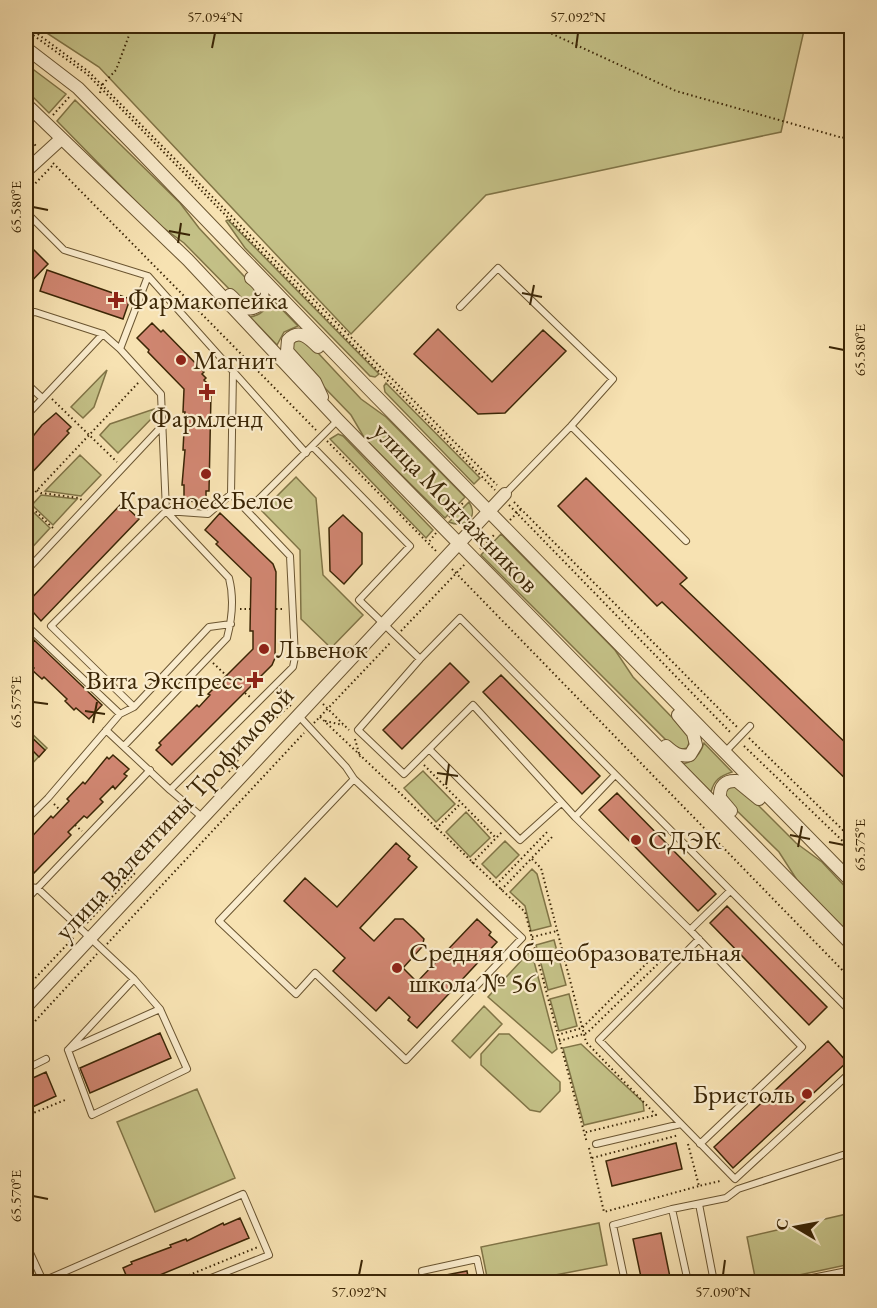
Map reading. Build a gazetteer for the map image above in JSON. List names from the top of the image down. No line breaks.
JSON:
{"streets":{"street":["улица Монтажников","улица Валентины Трофимовой"]},"crossings":[["улица Монтажников","улица Валентины Трофимовой"]],"places":{"health":["Фармакопейка","Фармленд","Вита Экспресс"],"other":["Магнит","Красное&Белое","Львенок","СДЭК","Средняя общеобразовательная школа № 56","Бристоль"]},"north":"left","coordinates":["57.094°N","57.092°N","65.580°E","65.575°E","65.570°E","57.090°N"]}
